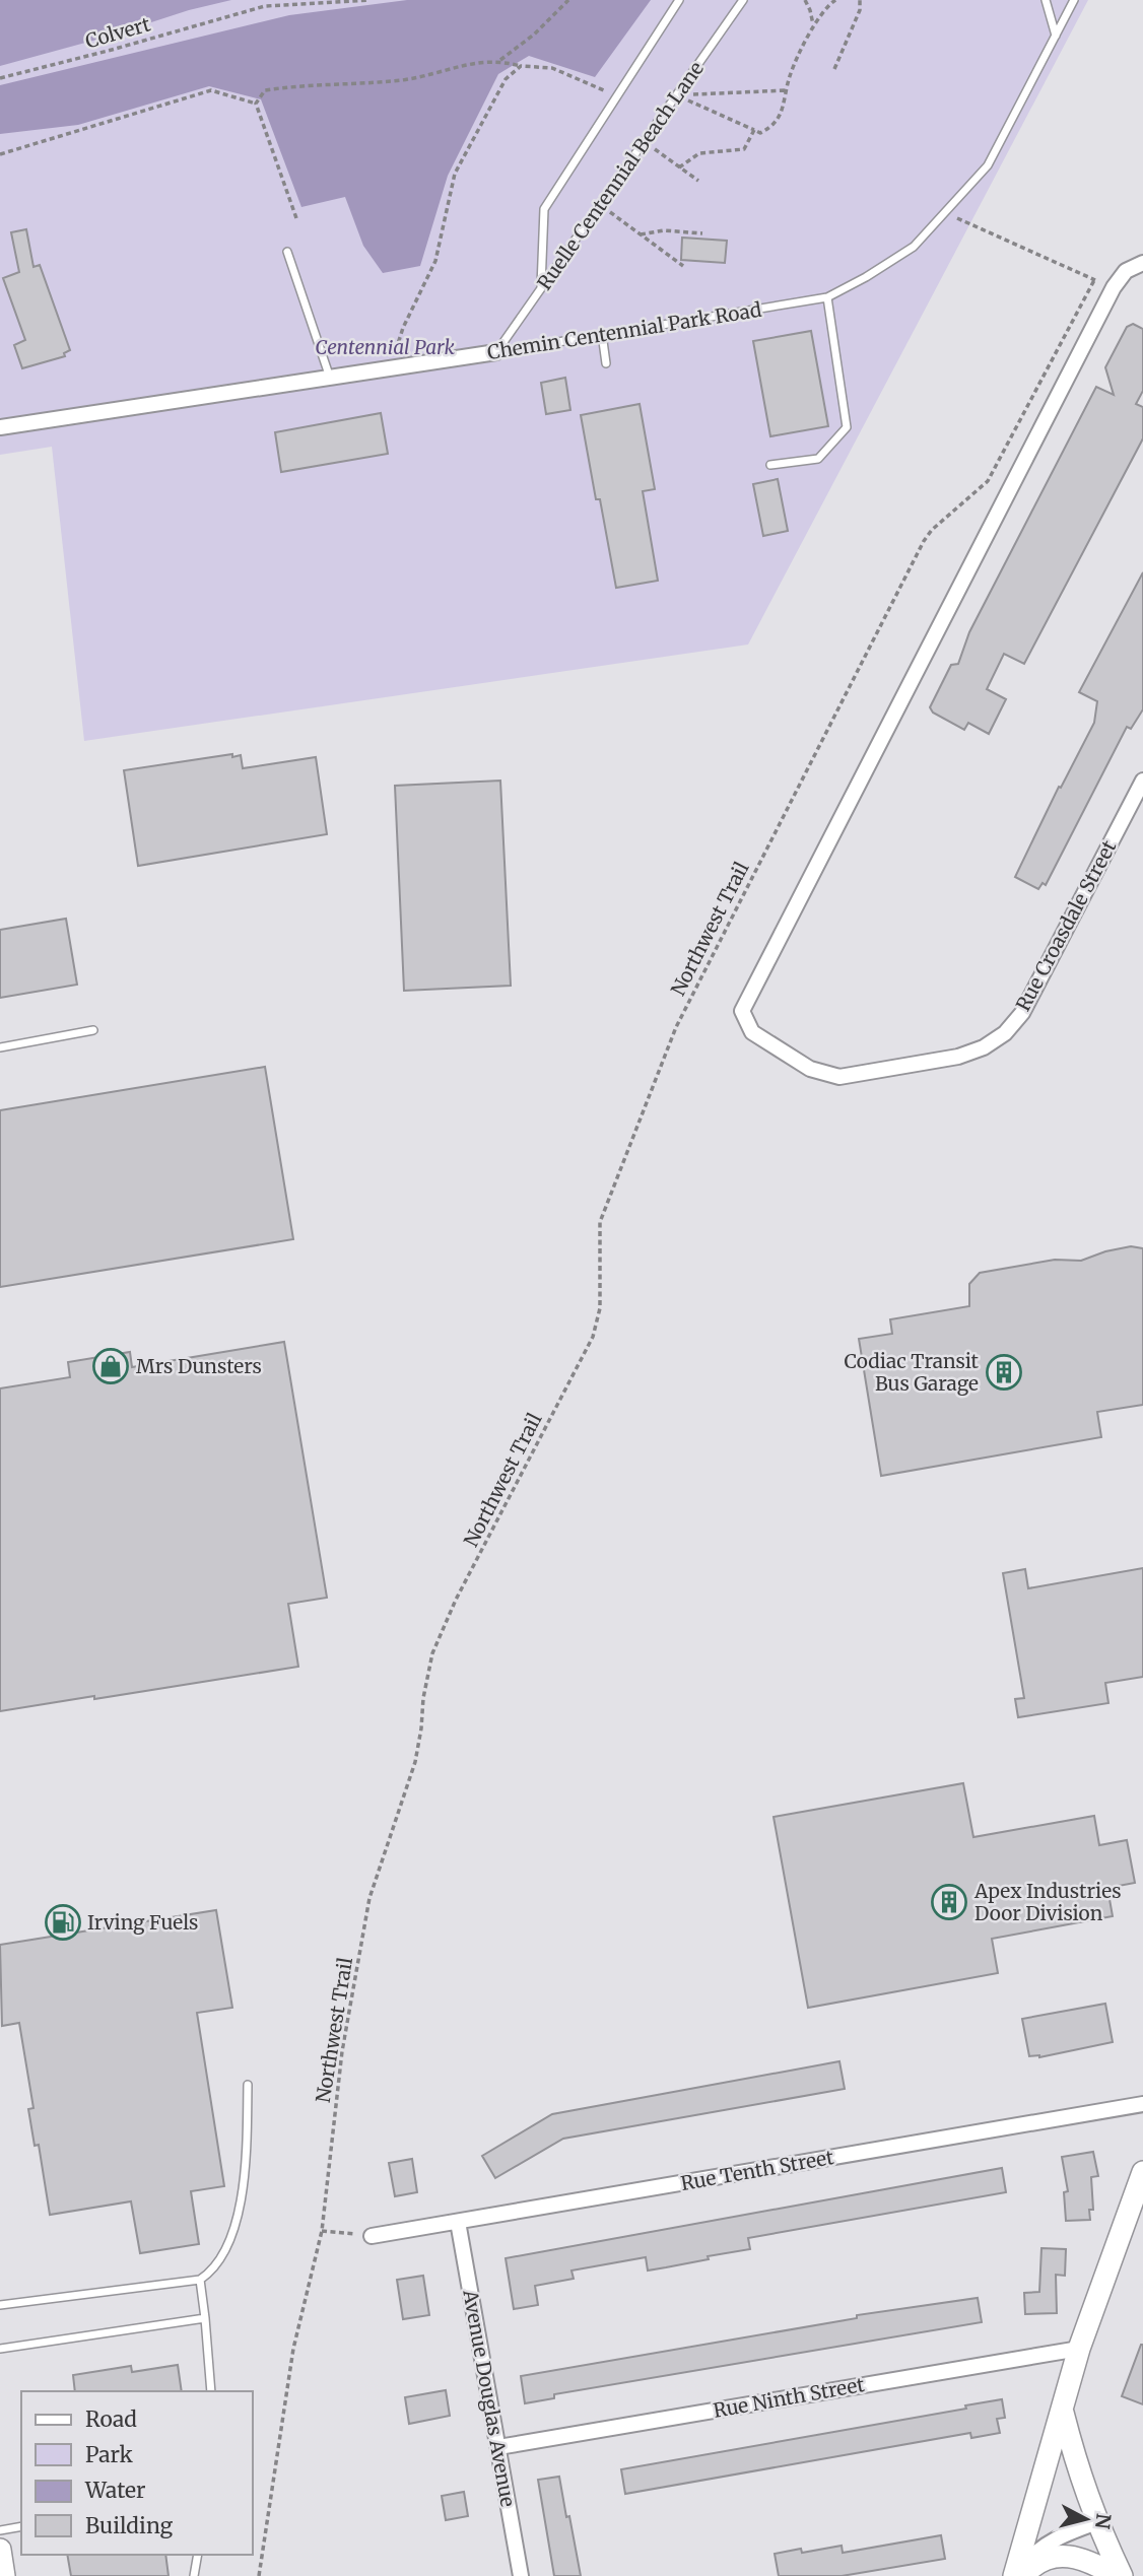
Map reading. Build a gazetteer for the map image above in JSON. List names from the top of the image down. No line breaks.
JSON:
{"streets":{"street":["Chemin Centennial Park Road","Rue Croasdale Street","Rue Tenth Street","Rue Ninth Street","Avenue Douglas Avenue"],"lane":["Ruelle Centennial Beach Lane"],"path":["Colvert","Northwest Trail"]},"crossings":[["Ruelle Centennial Beach Lane","Chemin Centennial Park Road"],["Chemin Centennial Park Road","Northwest Trail"],["Rue Tenth Street","Avenue Douglas Avenue"],["Rue Ninth Street","Avenue Douglas Avenue"]],"parks":["Centennial Park"],"places":{"shop":["Mrs Dunsters"],"building":["Codiac Transit Bus Garage","Apex Industries Door Division"],"fuel station":["Irving Fuels"]},"legend":["Road","Park","Water","Building"],"north":"right"}
